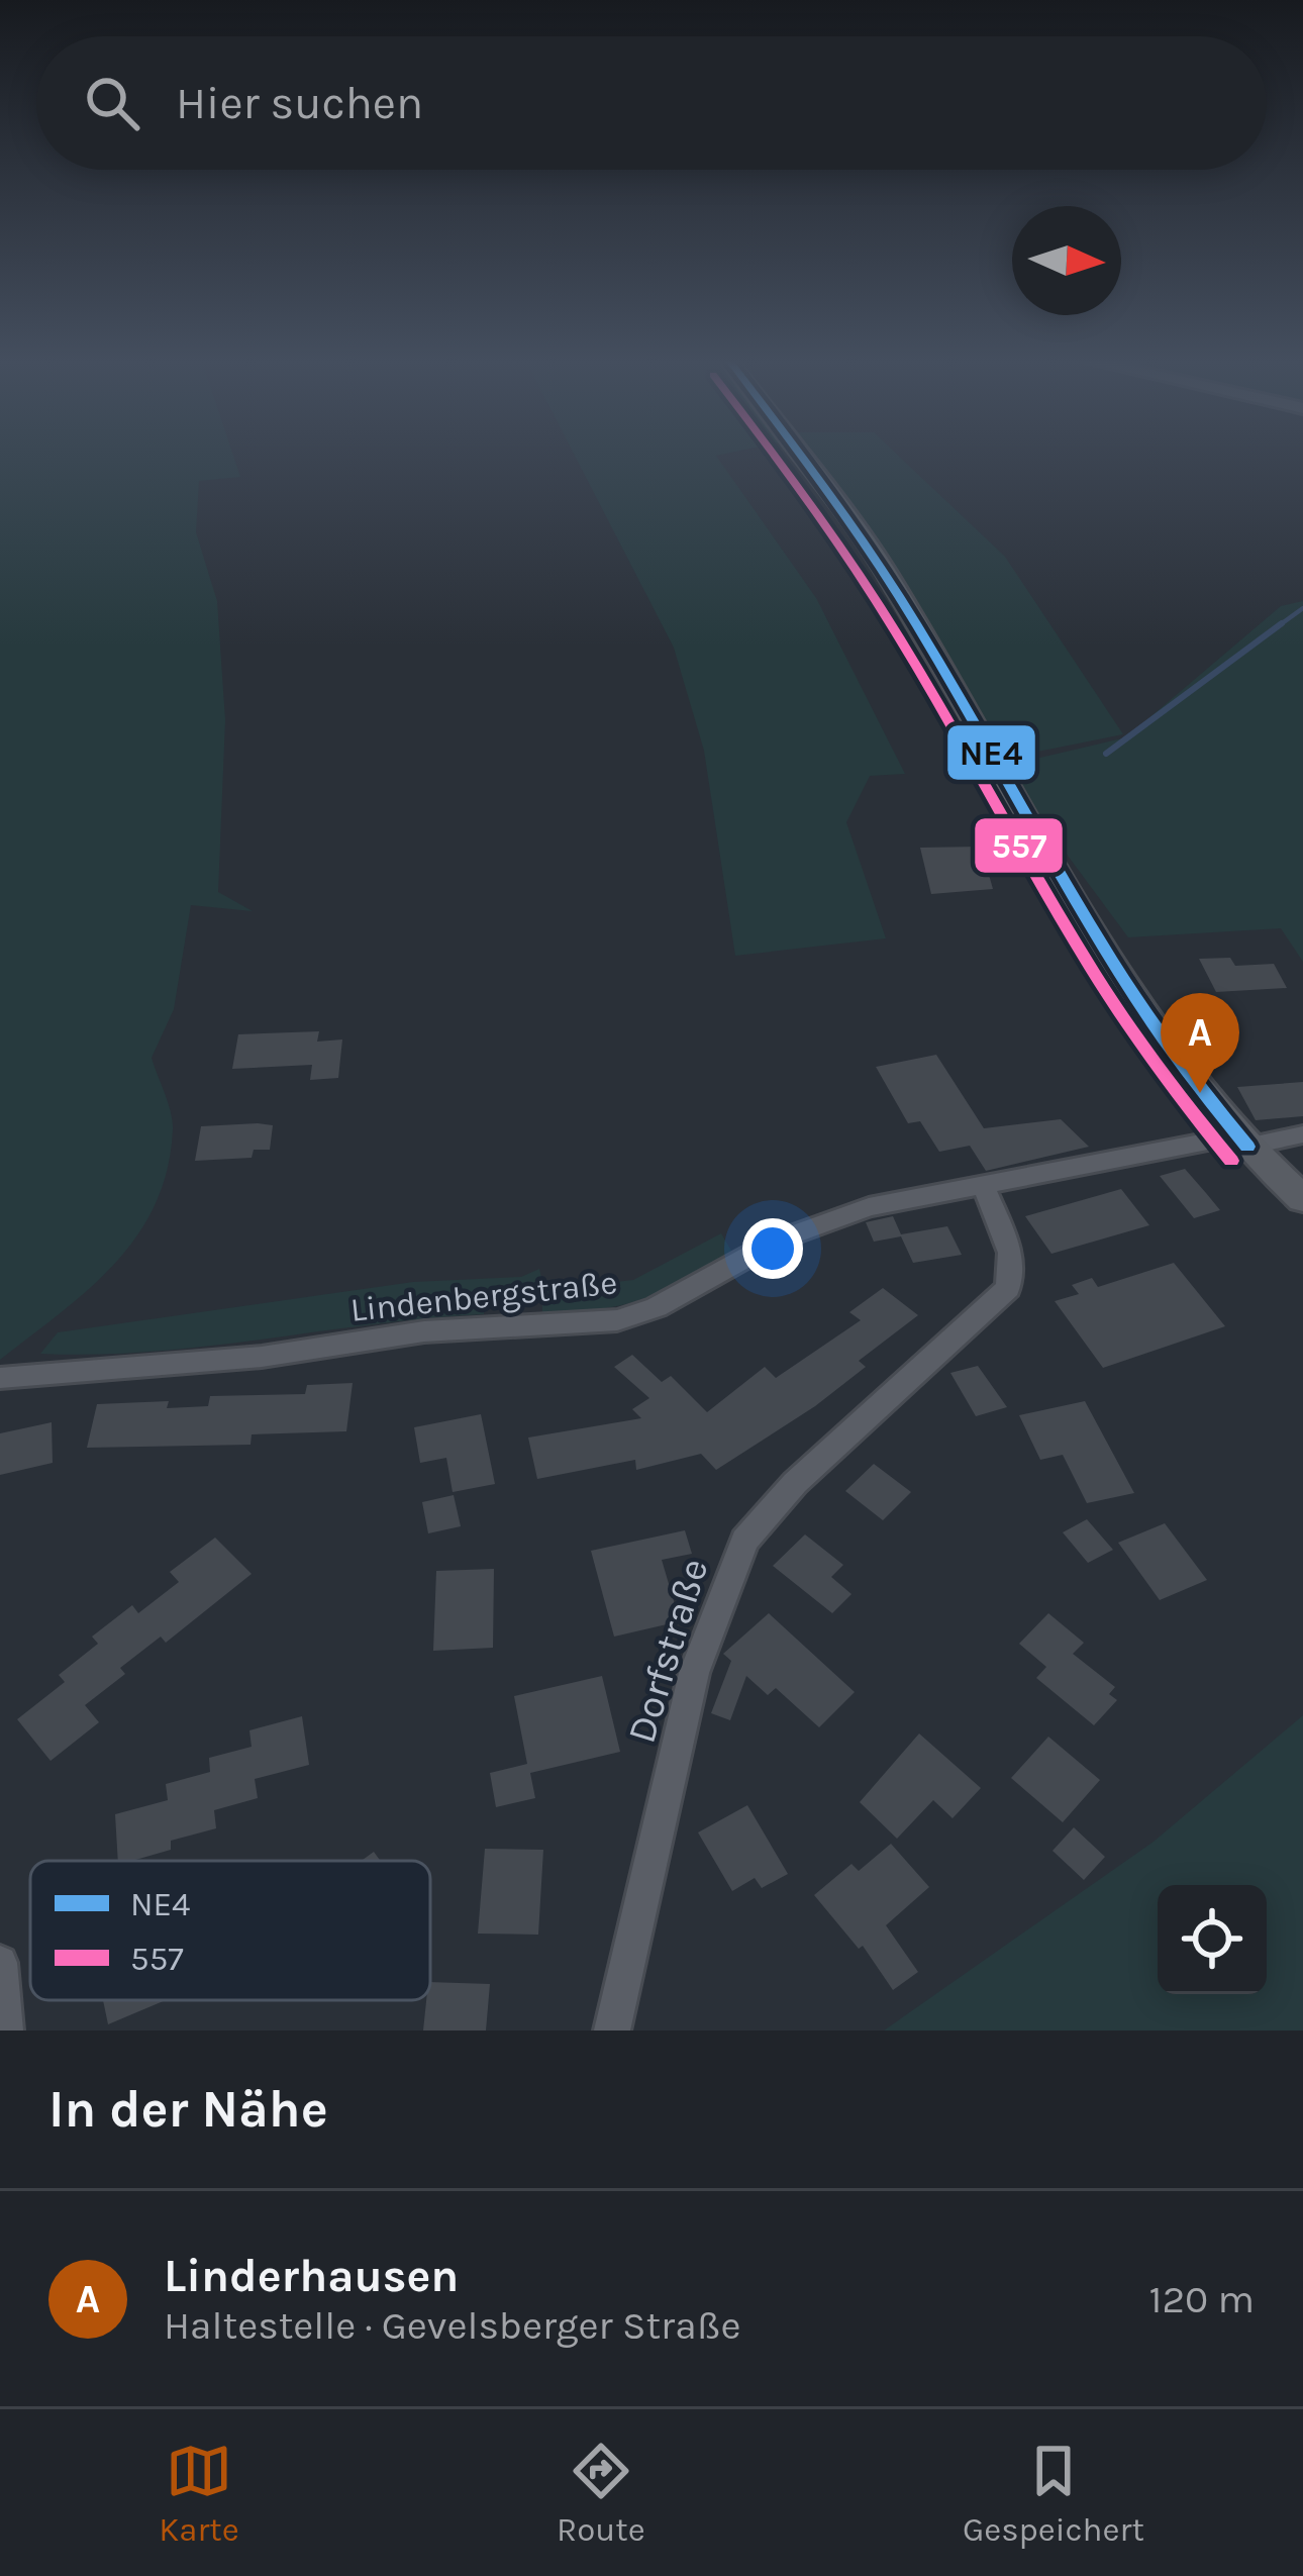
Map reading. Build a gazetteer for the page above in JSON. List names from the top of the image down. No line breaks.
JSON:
{"streets":{"street":["Lindenbergstraße","Dorfstraße"]},"crossings":[["Lindenbergstraße","Dorfstraße"]],"lines":["transit line NE4","transit line 557"],"legend":["NE4","557"],"north":"right","page":{"search":"Hier suchen","pins":"A","heading":"In der Nähe","list":[{"mark":"A","name":"Linderhausen","note":"Haltestelle · Gevelsberger Straße","value":"120 m"}],"nav":["Karte","Route","Gespeichert"]}}
